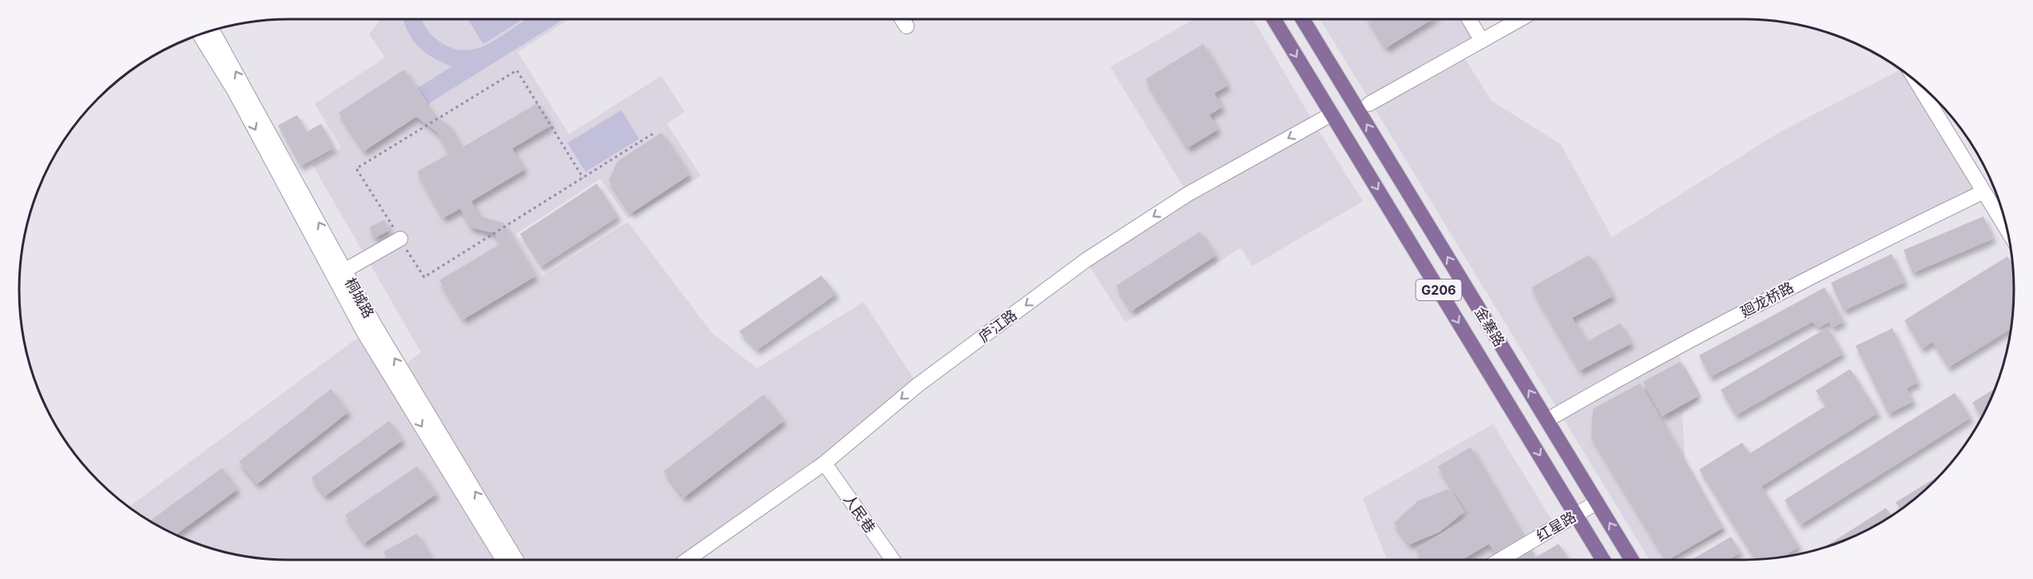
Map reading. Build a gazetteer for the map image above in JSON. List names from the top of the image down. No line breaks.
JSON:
{"streets":{"main road":["G206","金寨路"],"street":["桐城路","廻龙桥路","庐江路","人民巷","红星路"]},"crossings":[["庐江路","金寨路"],["庐江路","人民巷"],["金寨路","红星路"]],"one_way":["庐江路"]}
